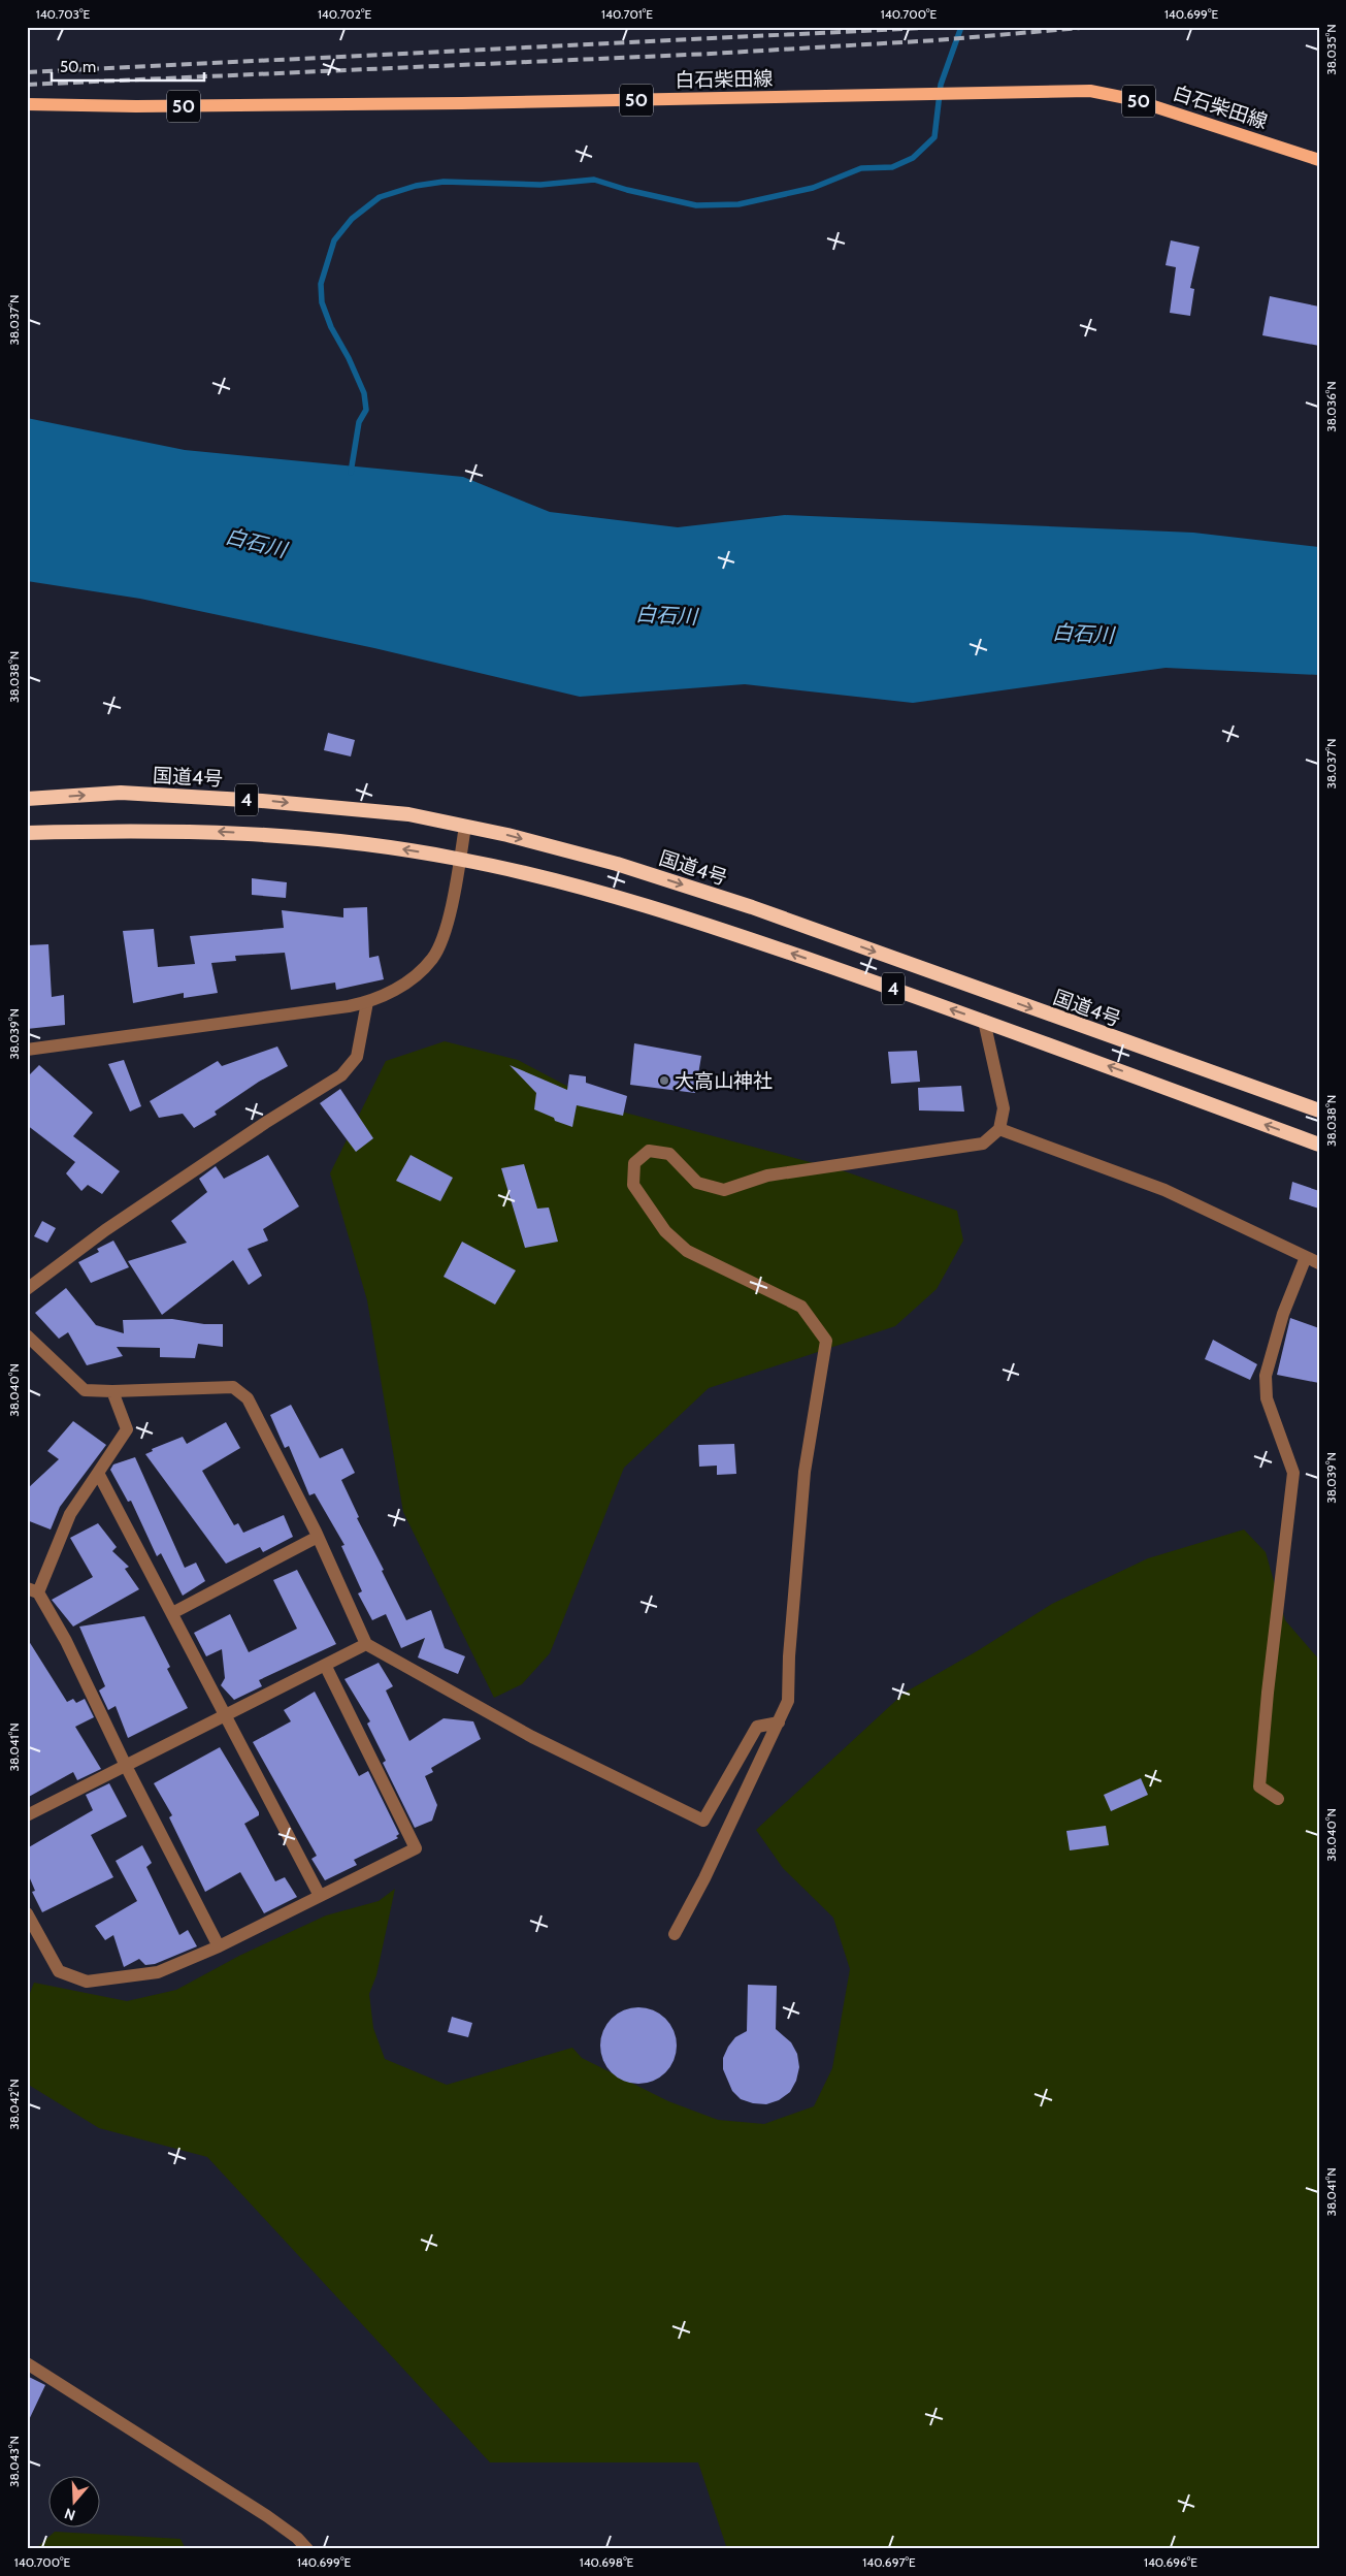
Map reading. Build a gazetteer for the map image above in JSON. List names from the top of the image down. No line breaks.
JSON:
{"streets":{"highway":["国道4号","4"],"main road":["白石柴田線","50"]},"water":["白石川"],"places":["大高山神社"],"scale_bar":"50 m","north":"bottom","coordinates":["140.703°E","140.702°E","140.701°E","140.700°E","140.699°E","38.035°N","38.037°N","38.036°N","38.038°N","38.039°N","38.040°N","38.041°N","38.042°N","38.043°N","140.698°E","140.697°E","140.696°E"]}
